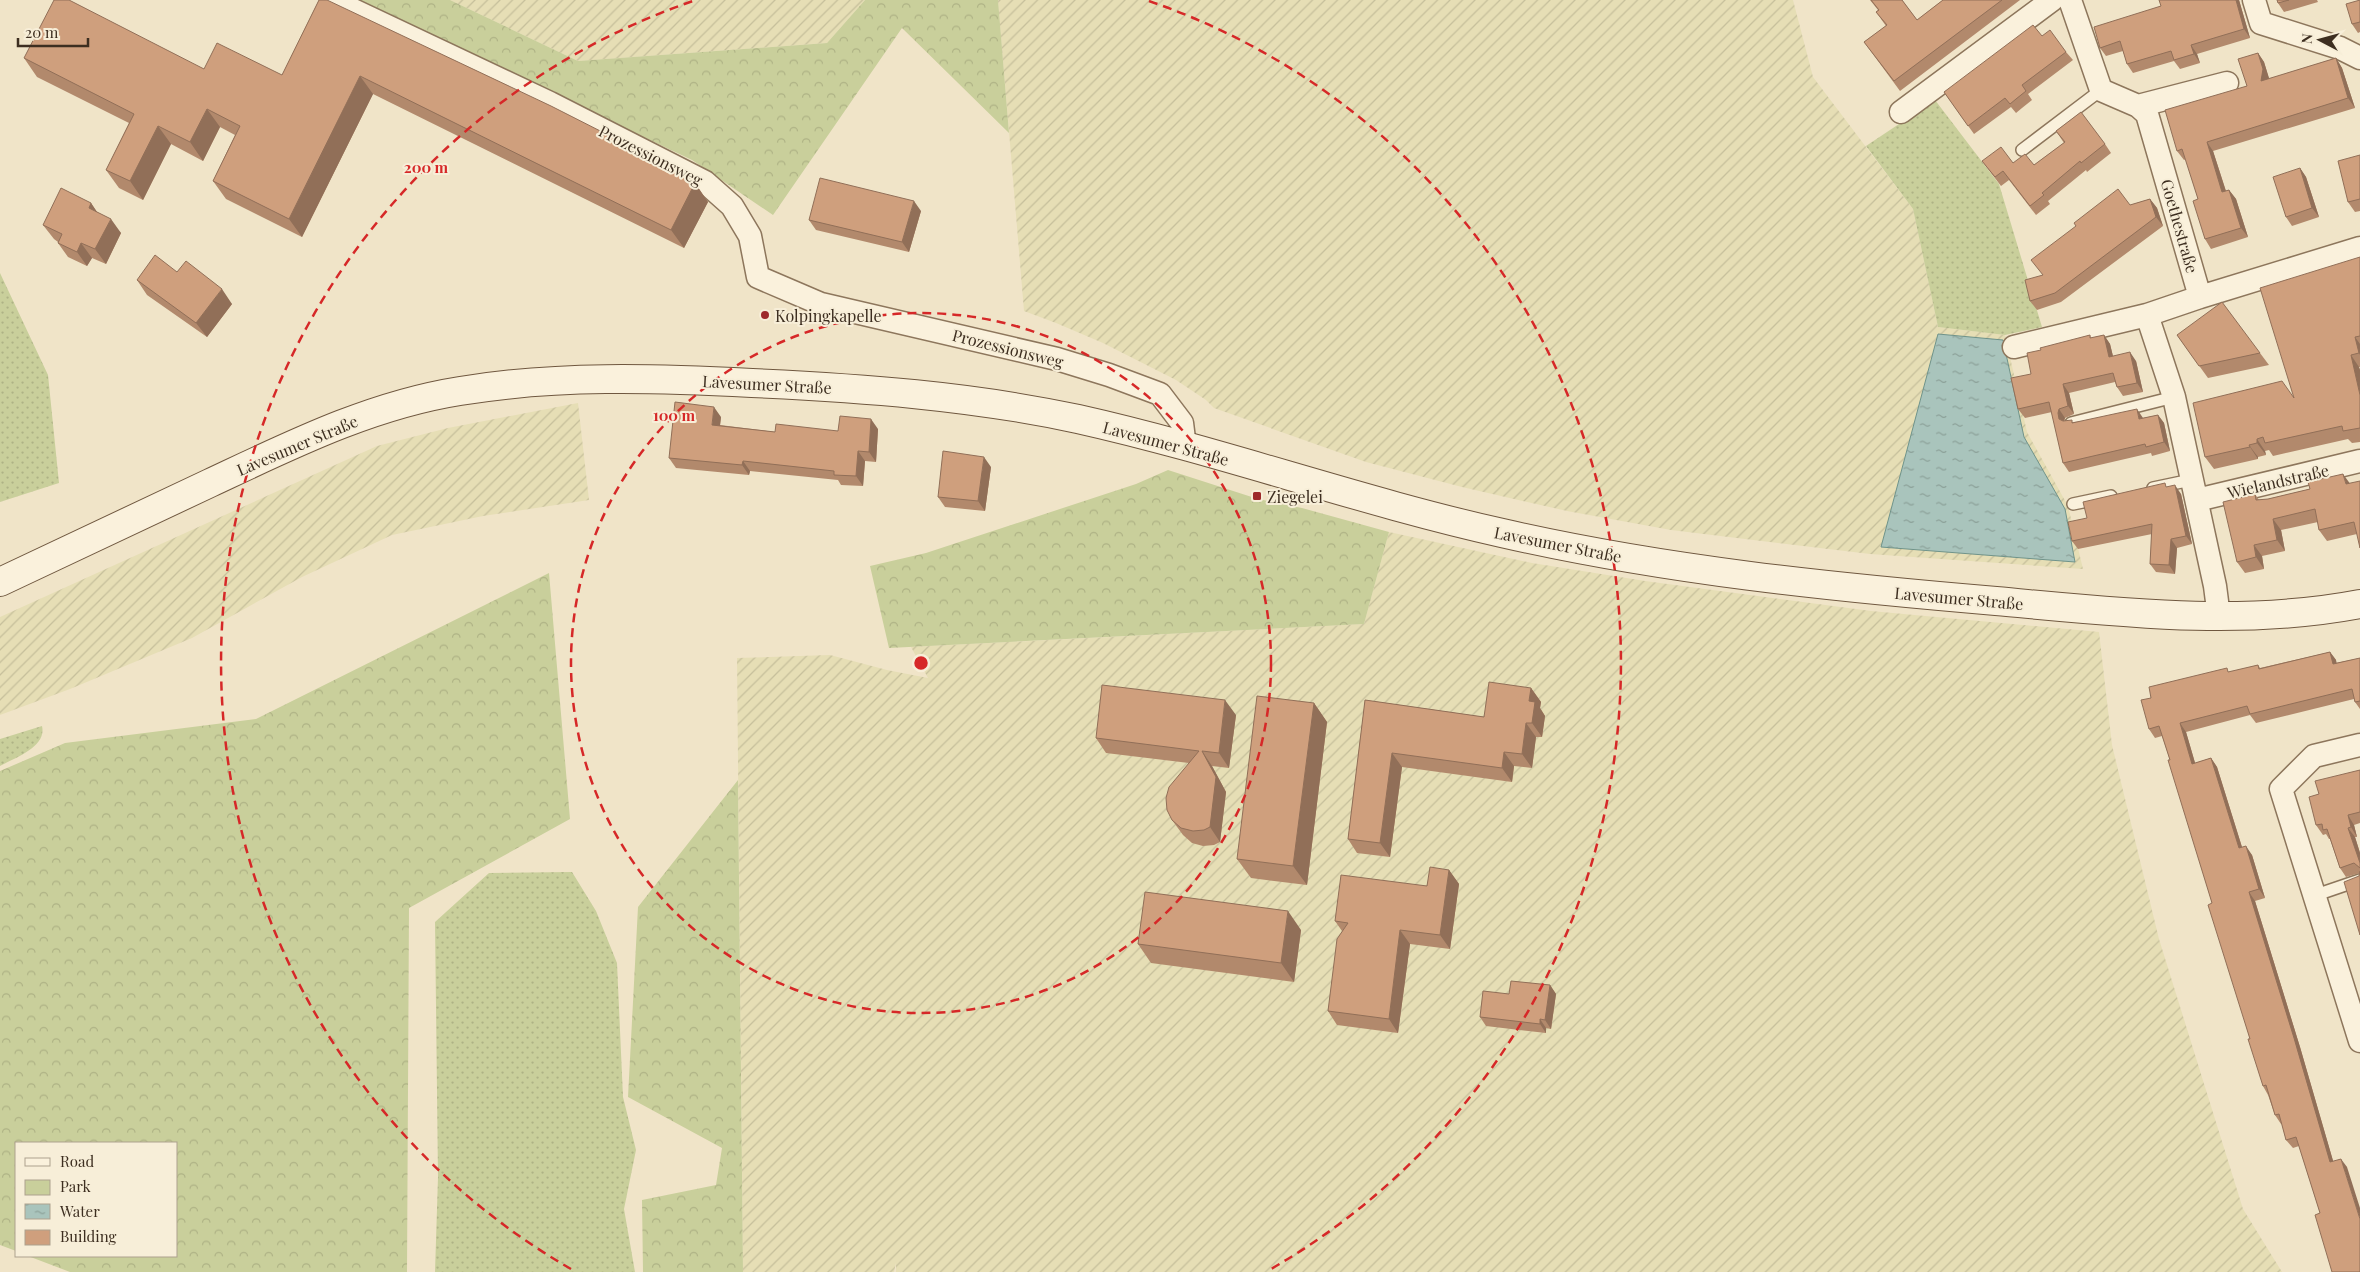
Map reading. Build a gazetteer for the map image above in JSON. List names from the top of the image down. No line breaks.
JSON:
{"streets":{"street":["Prozessionsweg","Goethestraße","Lavesumer Straße","Wielandstraße"]},"crossings":[["Prozessionsweg","Lavesumer Straße"]],"places":{"other":["Kolpingkapelle"],"transit":["Ziegelei"]},"legend":["Road","Park","Water","Building"],"scale_bar":"20 m","north":"left","rings":["200 m","100 m"]}
